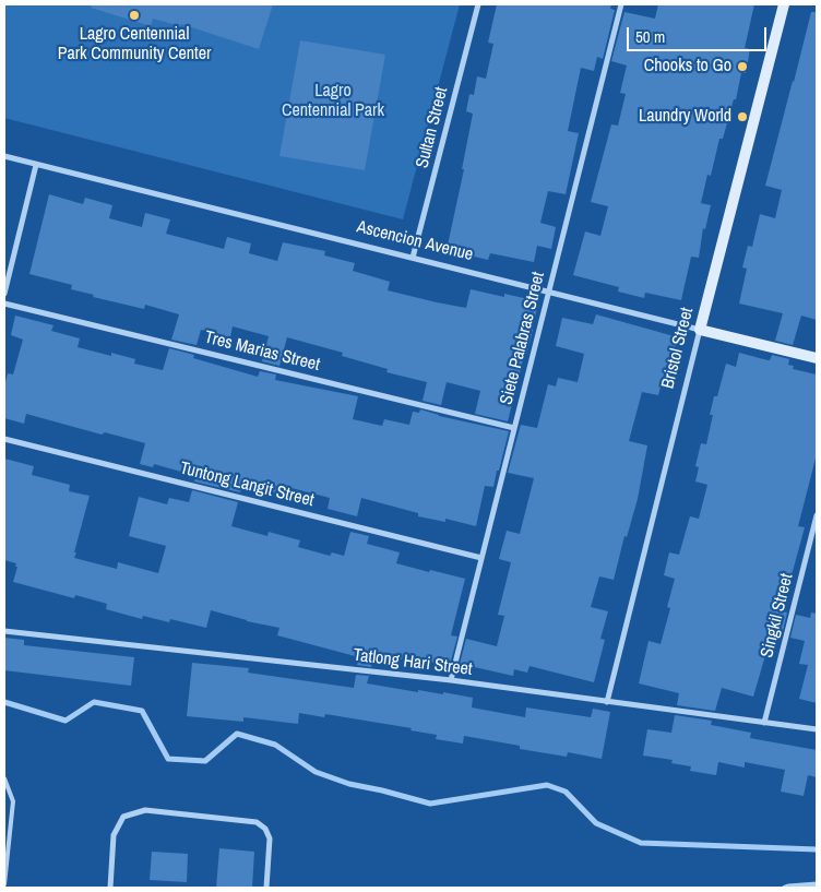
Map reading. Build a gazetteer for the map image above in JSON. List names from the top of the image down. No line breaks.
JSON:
{"streets":{"street":["Sultan Street","Ascencion Avenue","Siete Palabras Street","Bristol Street","Tres Marias Street","Tuntong Langit Street","Singkil Street","Tatlong Hari Street"]},"crossings":[["Sultan Street","Ascencion Avenue"],["Ascencion Avenue","Siete Palabras Street"],["Ascencion Avenue","Bristol Street"],["Siete Palabras Street","Tres Marias Street"],["Siete Palabras Street","Tuntong Langit Street"],["Siete Palabras Street","Tatlong Hari Street"],["Bristol Street","Tatlong Hari Street"],["Singkil Street","Tatlong Hari Street"]],"parks":["Lagro Centennial Park"],"places":["Lagro Centennial Park Community Center","Chooks to Go","Laundry World"],"scale_bar":"50 m"}
